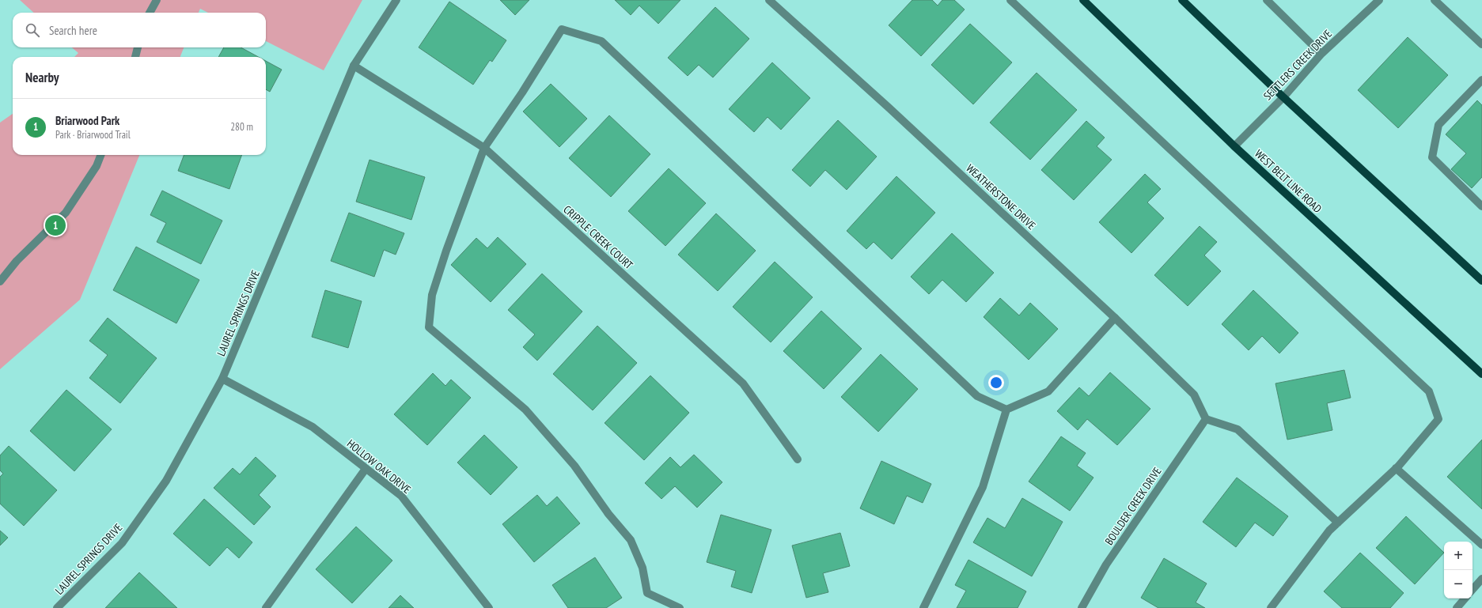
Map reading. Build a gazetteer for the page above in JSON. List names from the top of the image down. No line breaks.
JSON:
{"streets":{"main road":["WEST BELT LINE ROAD"],"street":["SETTLERS CREEK DRIVE","WEATHERSTONE DRIVE","CRIPPLE CREEK COURT","LAUREL SPRINGS DRIVE","HOLLOW OAK DRIVE","BOULDER CREEK DRIVE"]},"crossings":[["SETTLERS CREEK DRIVE","WEST BELT LINE ROAD"],["WEATHERSTONE DRIVE","BOULDER CREEK DRIVE"],["CRIPPLE CREEK COURT","LAUREL SPRINGS DRIVE"],["LAUREL SPRINGS DRIVE","HOLLOW OAK DRIVE"]],"page":{"search":"Search here","heading":"Nearby","list":[{"mark":"1","name":"Briarwood Park","note":"Park · Briarwood Trail","value":"280 m"}],"pins":"1","map_buttons":["+","−"]}}
